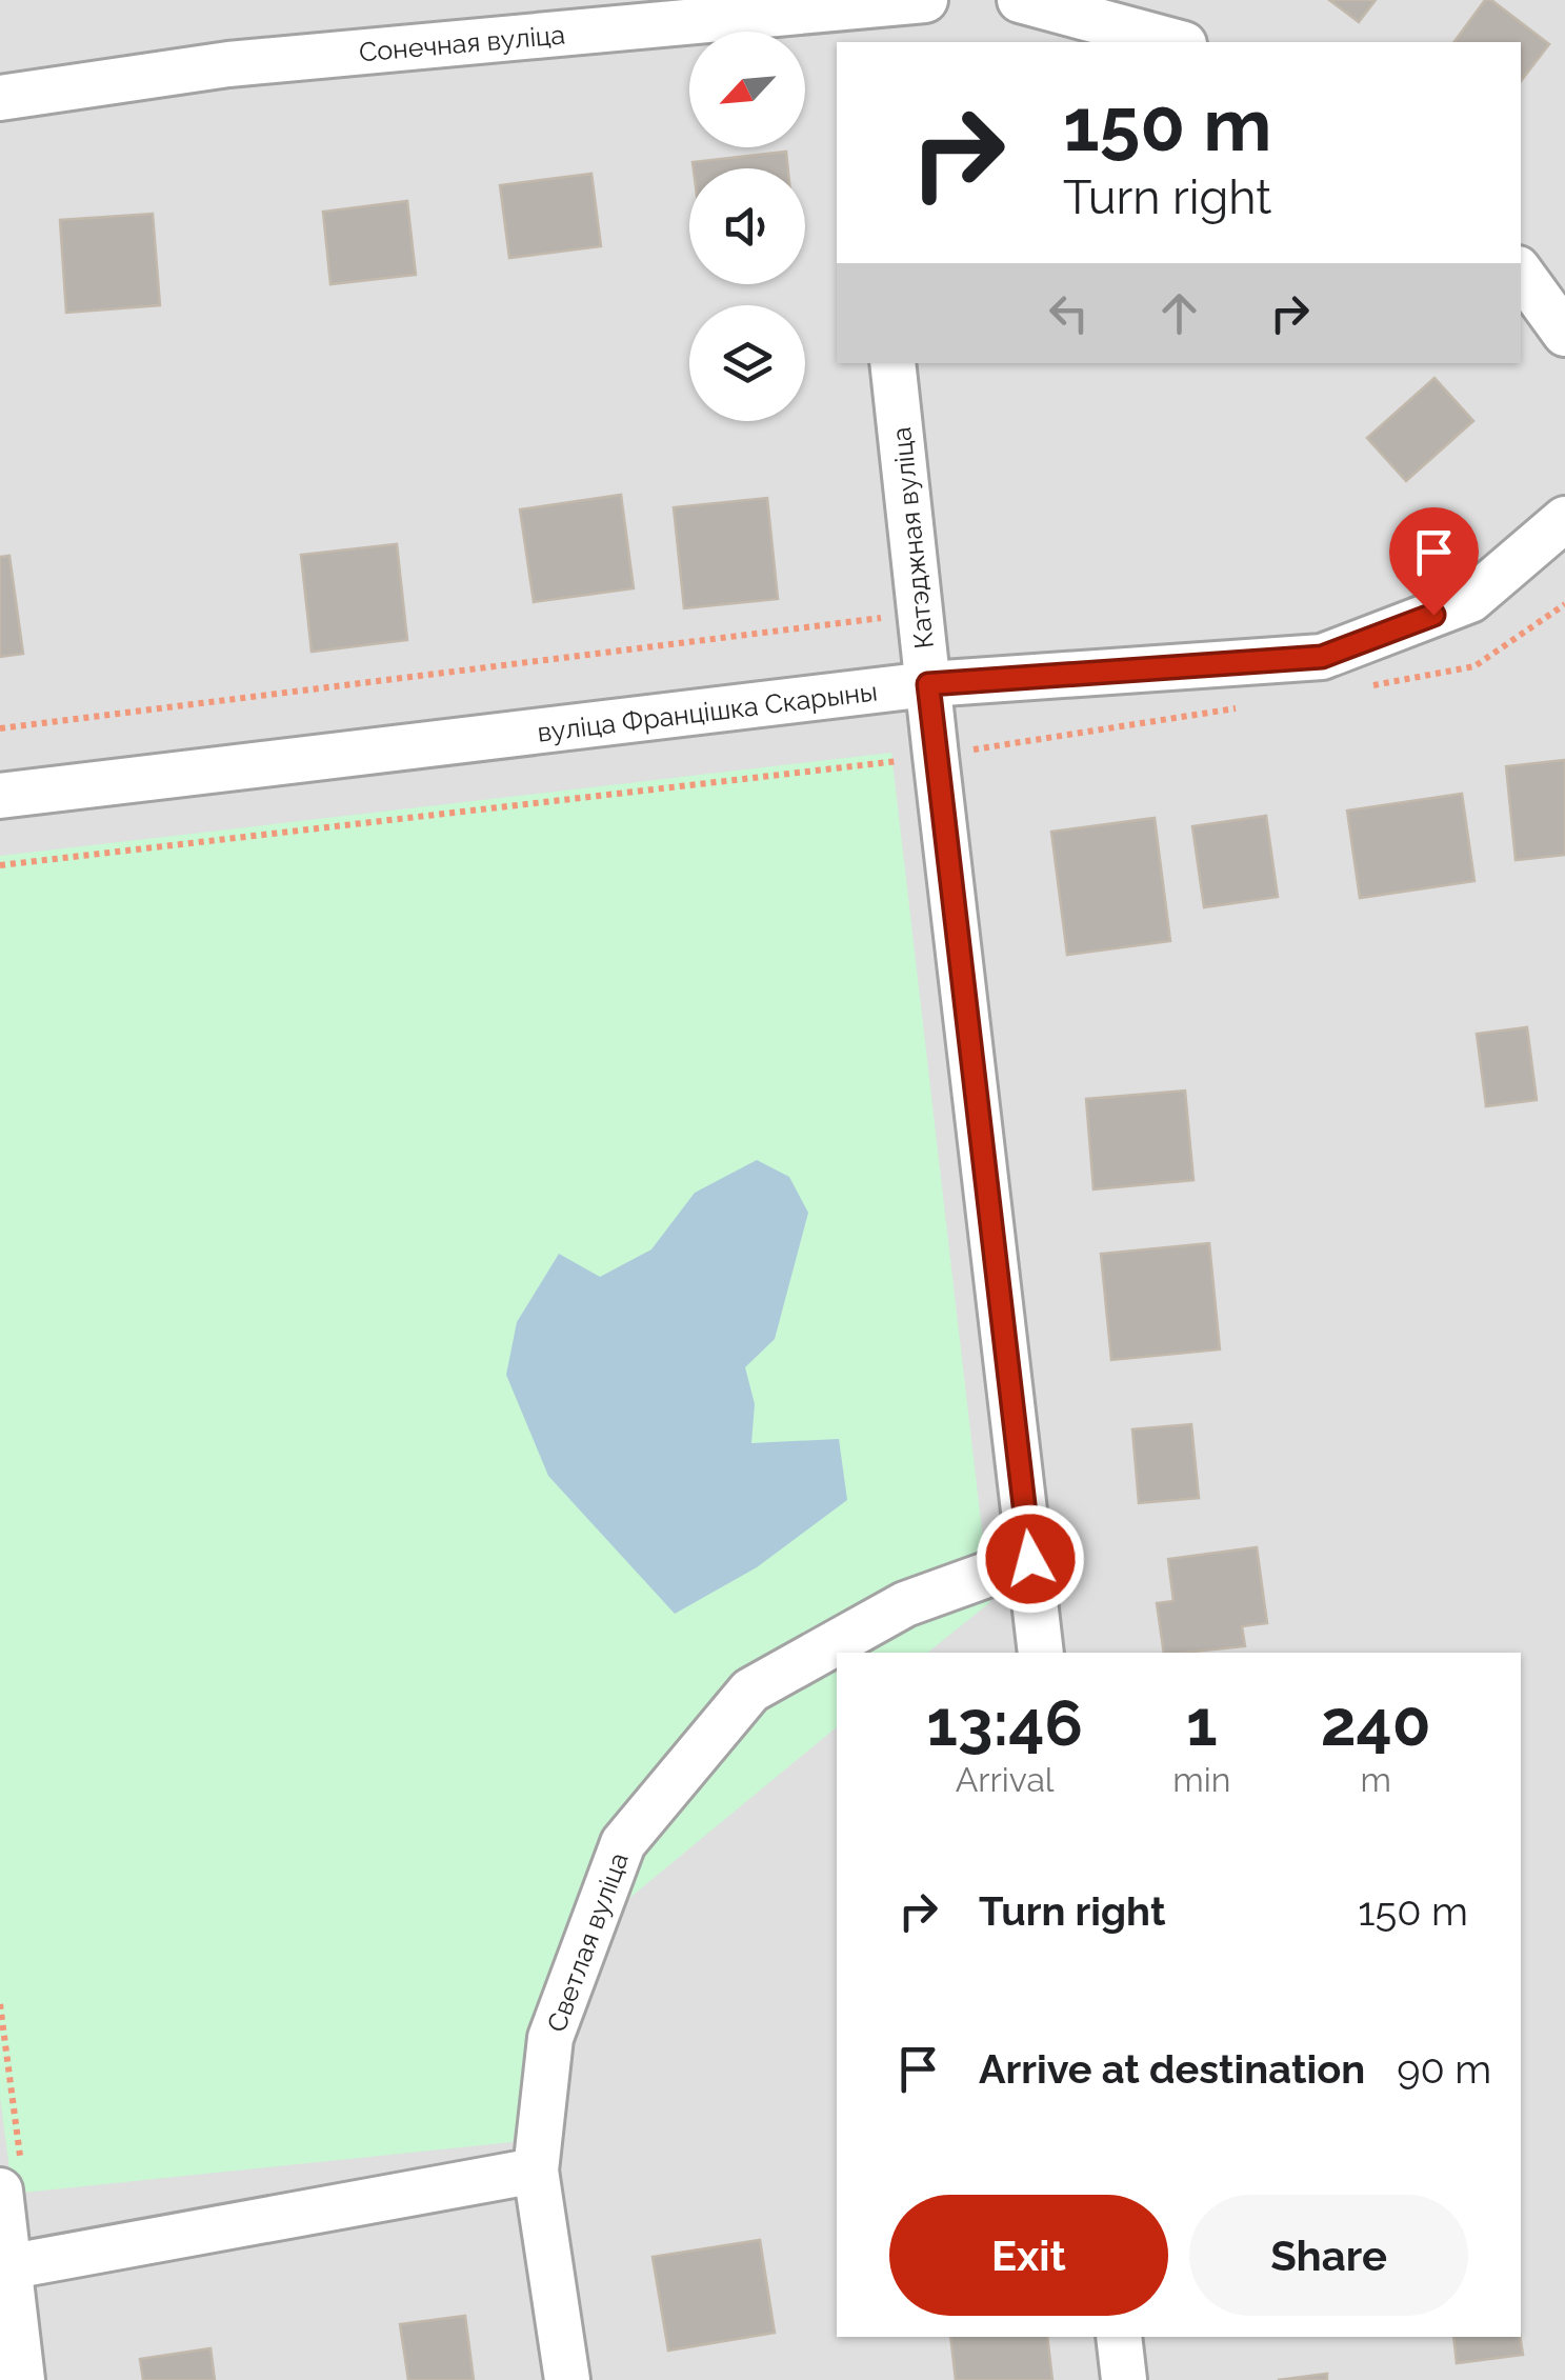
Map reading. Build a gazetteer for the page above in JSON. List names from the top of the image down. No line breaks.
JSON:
{"streets":{"street":["Сонечная вуліца","Катэджная вуліца","вуліца Францішка Скарыны","Светлая вуліца"]},"crossings":[["Катэджная вуліца","вуліца Францішка Скарыны"],["Катэджная вуліца","Светлая вуліца"]],"north":"bottom left","page":{"turn":["150 m","Turn right"],"eta":["13:46","Arrival","1","min","240","m"],"list":[{"name":"Turn right","value":"150 m"},{"name":"Arrive at destination","value":"90 m"}],"buttons":["Exit","Share"]}}
